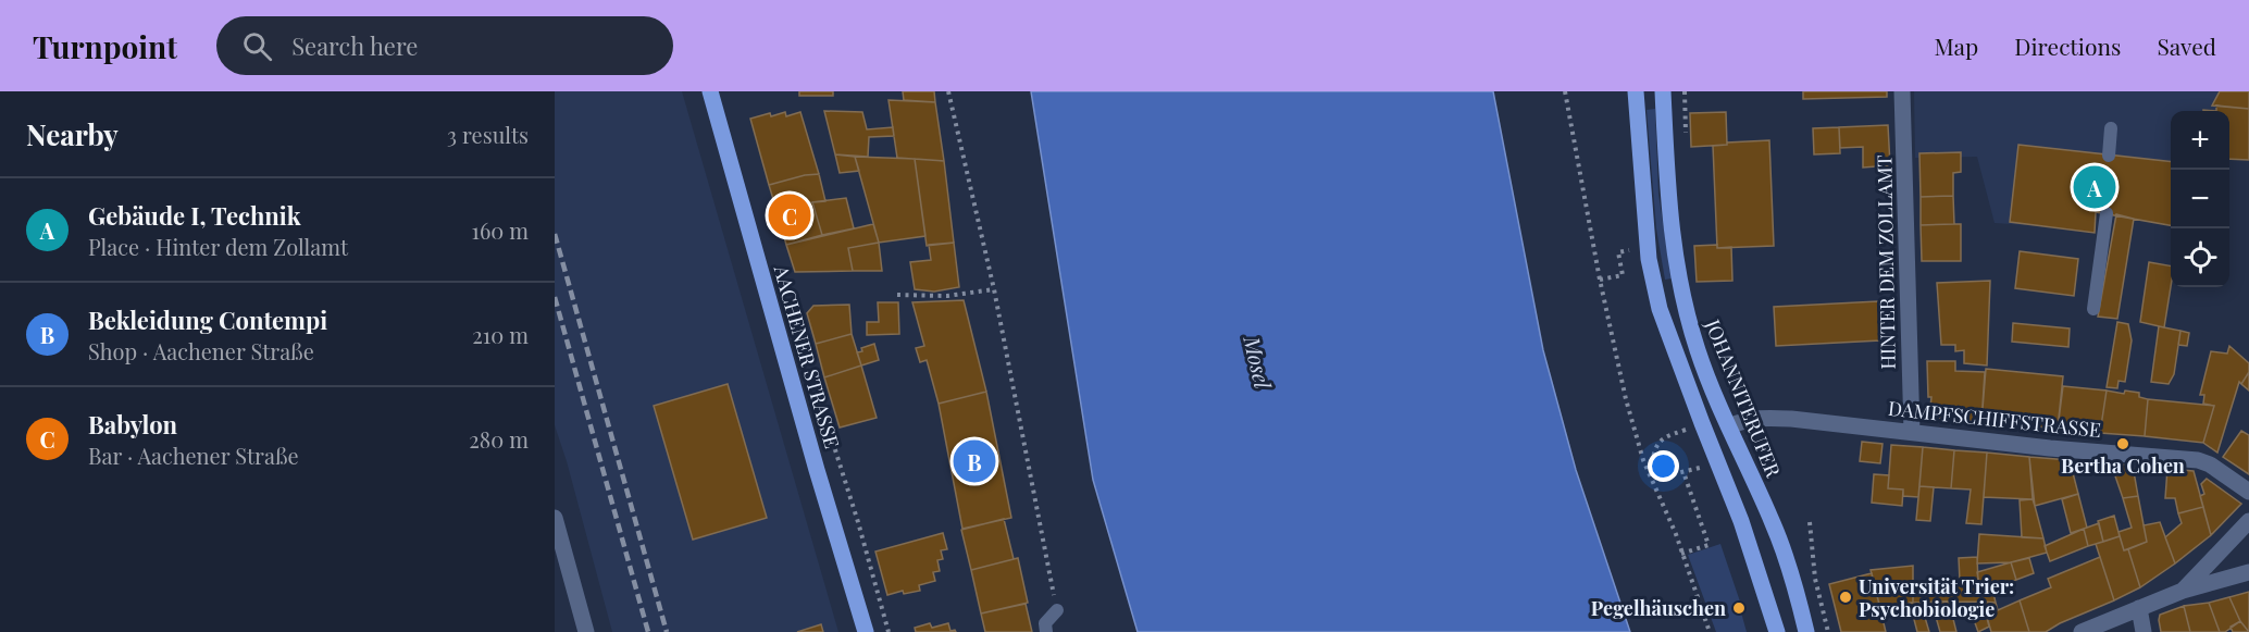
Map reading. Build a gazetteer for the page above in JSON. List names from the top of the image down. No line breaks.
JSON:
{"streets":{"main road":["AACHENER STRASSE","JOHANNITERUFER"],"street":["HINTER DEM ZOLLAMT","DAMPFSCHIFFSTRASSE"]},"crossings":[["HINTER DEM ZOLLAMT","DAMPFSCHIFFSTRASSE"],["JOHANNITERUFER","DAMPFSCHIFFSTRASSE"]],"water":["Mosel"],"places":["Bertha Cohen","Universität Trier: Psychobiologie","Pegelhäuschen"],"page":{"header":"Turnpoint","search":"Search here","nav":["Map","Directions","Saved"],"heading":["Nearby","3 results"],"map_buttons":["+","−"],"pins":["A","C","B"],"list":[{"mark":"A","name":"Gebäude I, Technik","note":"Place · Hinter dem Zollamt","value":"160 m"},{"mark":"B","name":"Bekleidung Contempi","note":"Shop · Aachener Straße","value":"210 m"},{"mark":"C","name":"Babylon","note":"Bar · Aachener Straße","value":"280 m"}]}}
